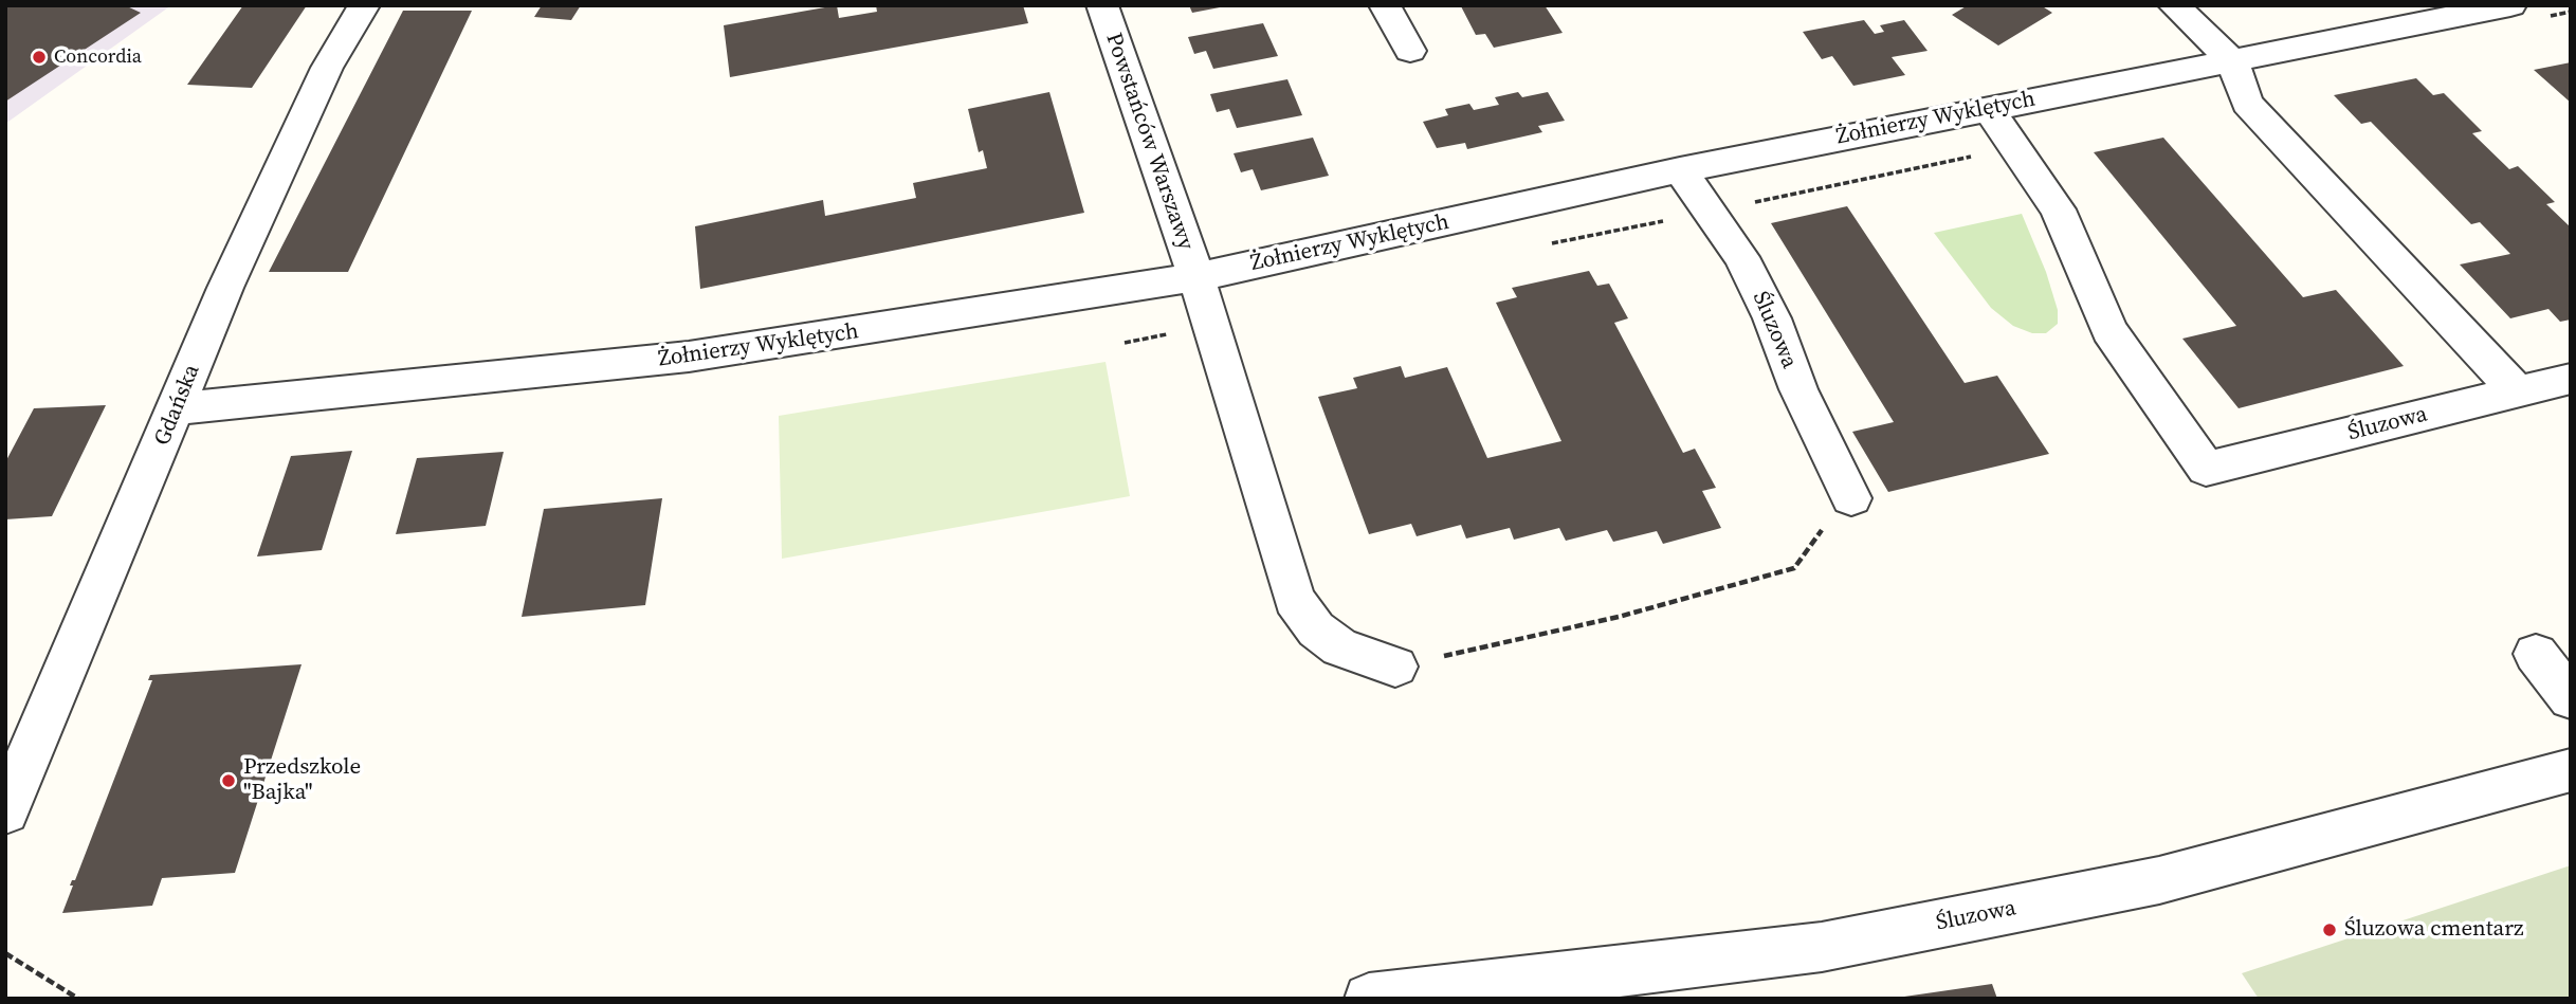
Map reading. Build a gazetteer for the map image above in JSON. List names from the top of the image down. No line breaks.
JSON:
{"streets":{"street":["Żołnierzy Wyklętych","Powstańców Warszawy","Śluzowa","Gdańska"]},"crossings":[["Żołnierzy Wyklętych","Powstańców Warszawy"],["Żołnierzy Wyklętych","Śluzowa"],["Żołnierzy Wyklętych","Gdańska"]],"places":["Concordia","Przedszkole \"Bajka\"","Śluzowa cmentarz"]}
